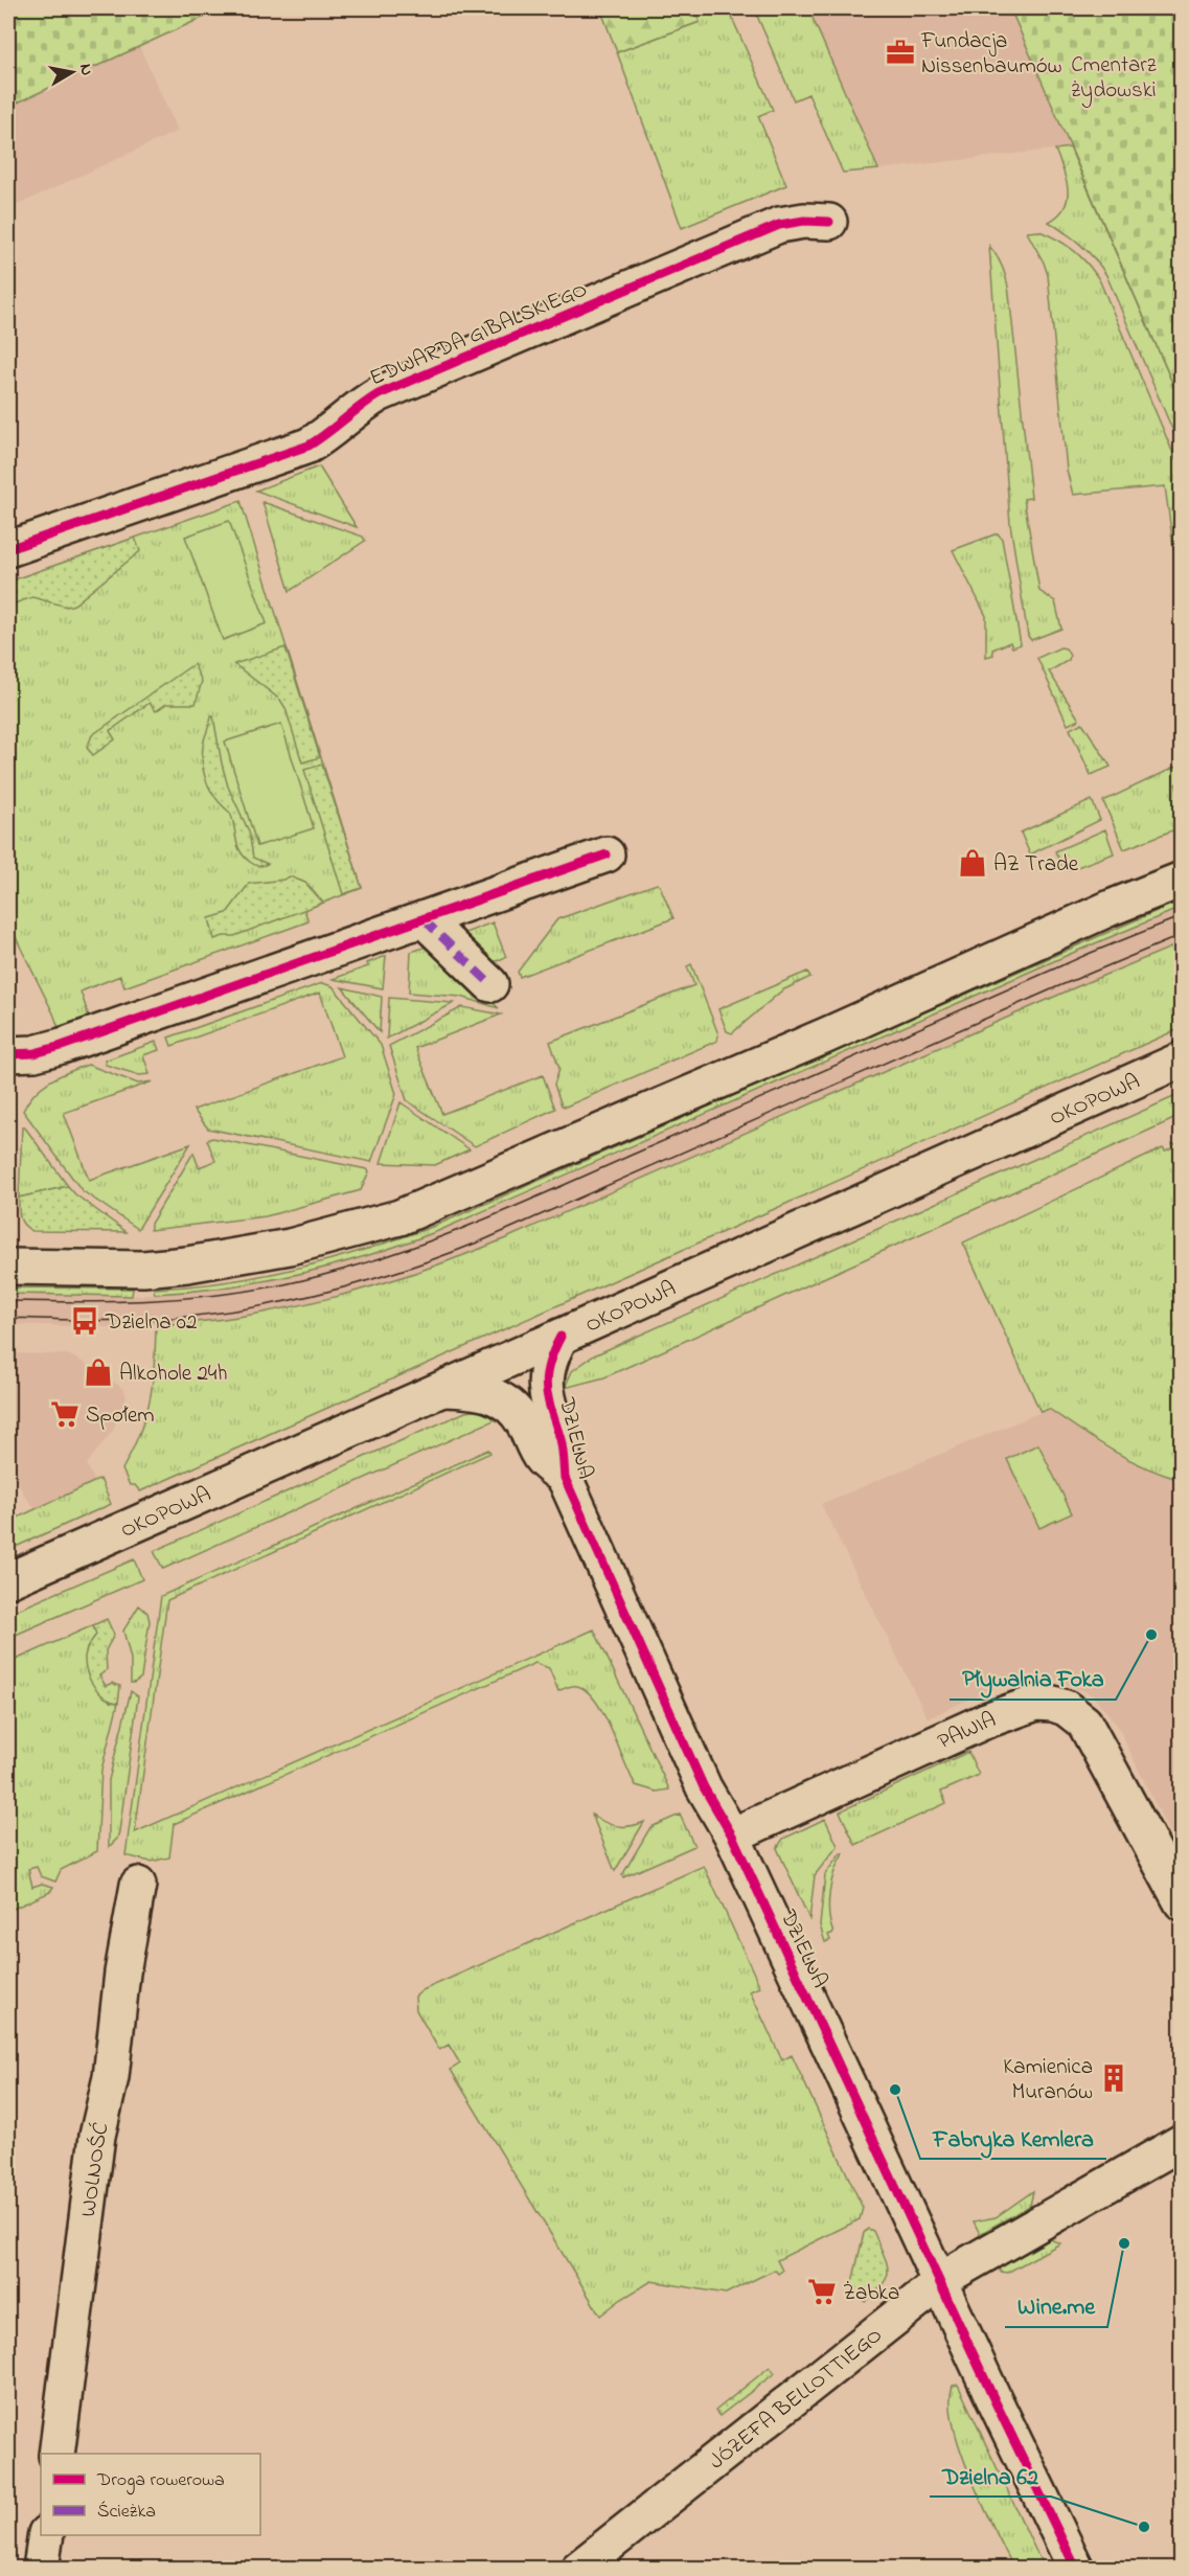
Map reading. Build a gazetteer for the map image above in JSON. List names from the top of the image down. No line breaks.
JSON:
{"streets":{"street":["EDWARDA GIBALSKIEGO","OKOPOWA","DZIELNA","PAWIA","WOLNOŚĆ","JÓZEFA BELLOTTIEGO"]},"crossings":[["OKOPOWA","DZIELNA"],["DZIELNA","PAWIA"],["DZIELNA","JÓZEFA BELLOTTIEGO"]],"parks":["Cmentarz żydowski"],"places":{"office":["Fundacja Nissenbaumów"],"shop":["AZ Trade","Alkohole 24h"],"bus stop":["Dzielna 02"],"supermarket":["Społem","Żabka"],"other":["Pływalnia Foka","Fabryka Kemlera","Wine.me","Dzielna 62"],"building":["Kamienica Muranów"]},"legend":["Droga rowerowa","Ścieżka"],"north":"right"}
